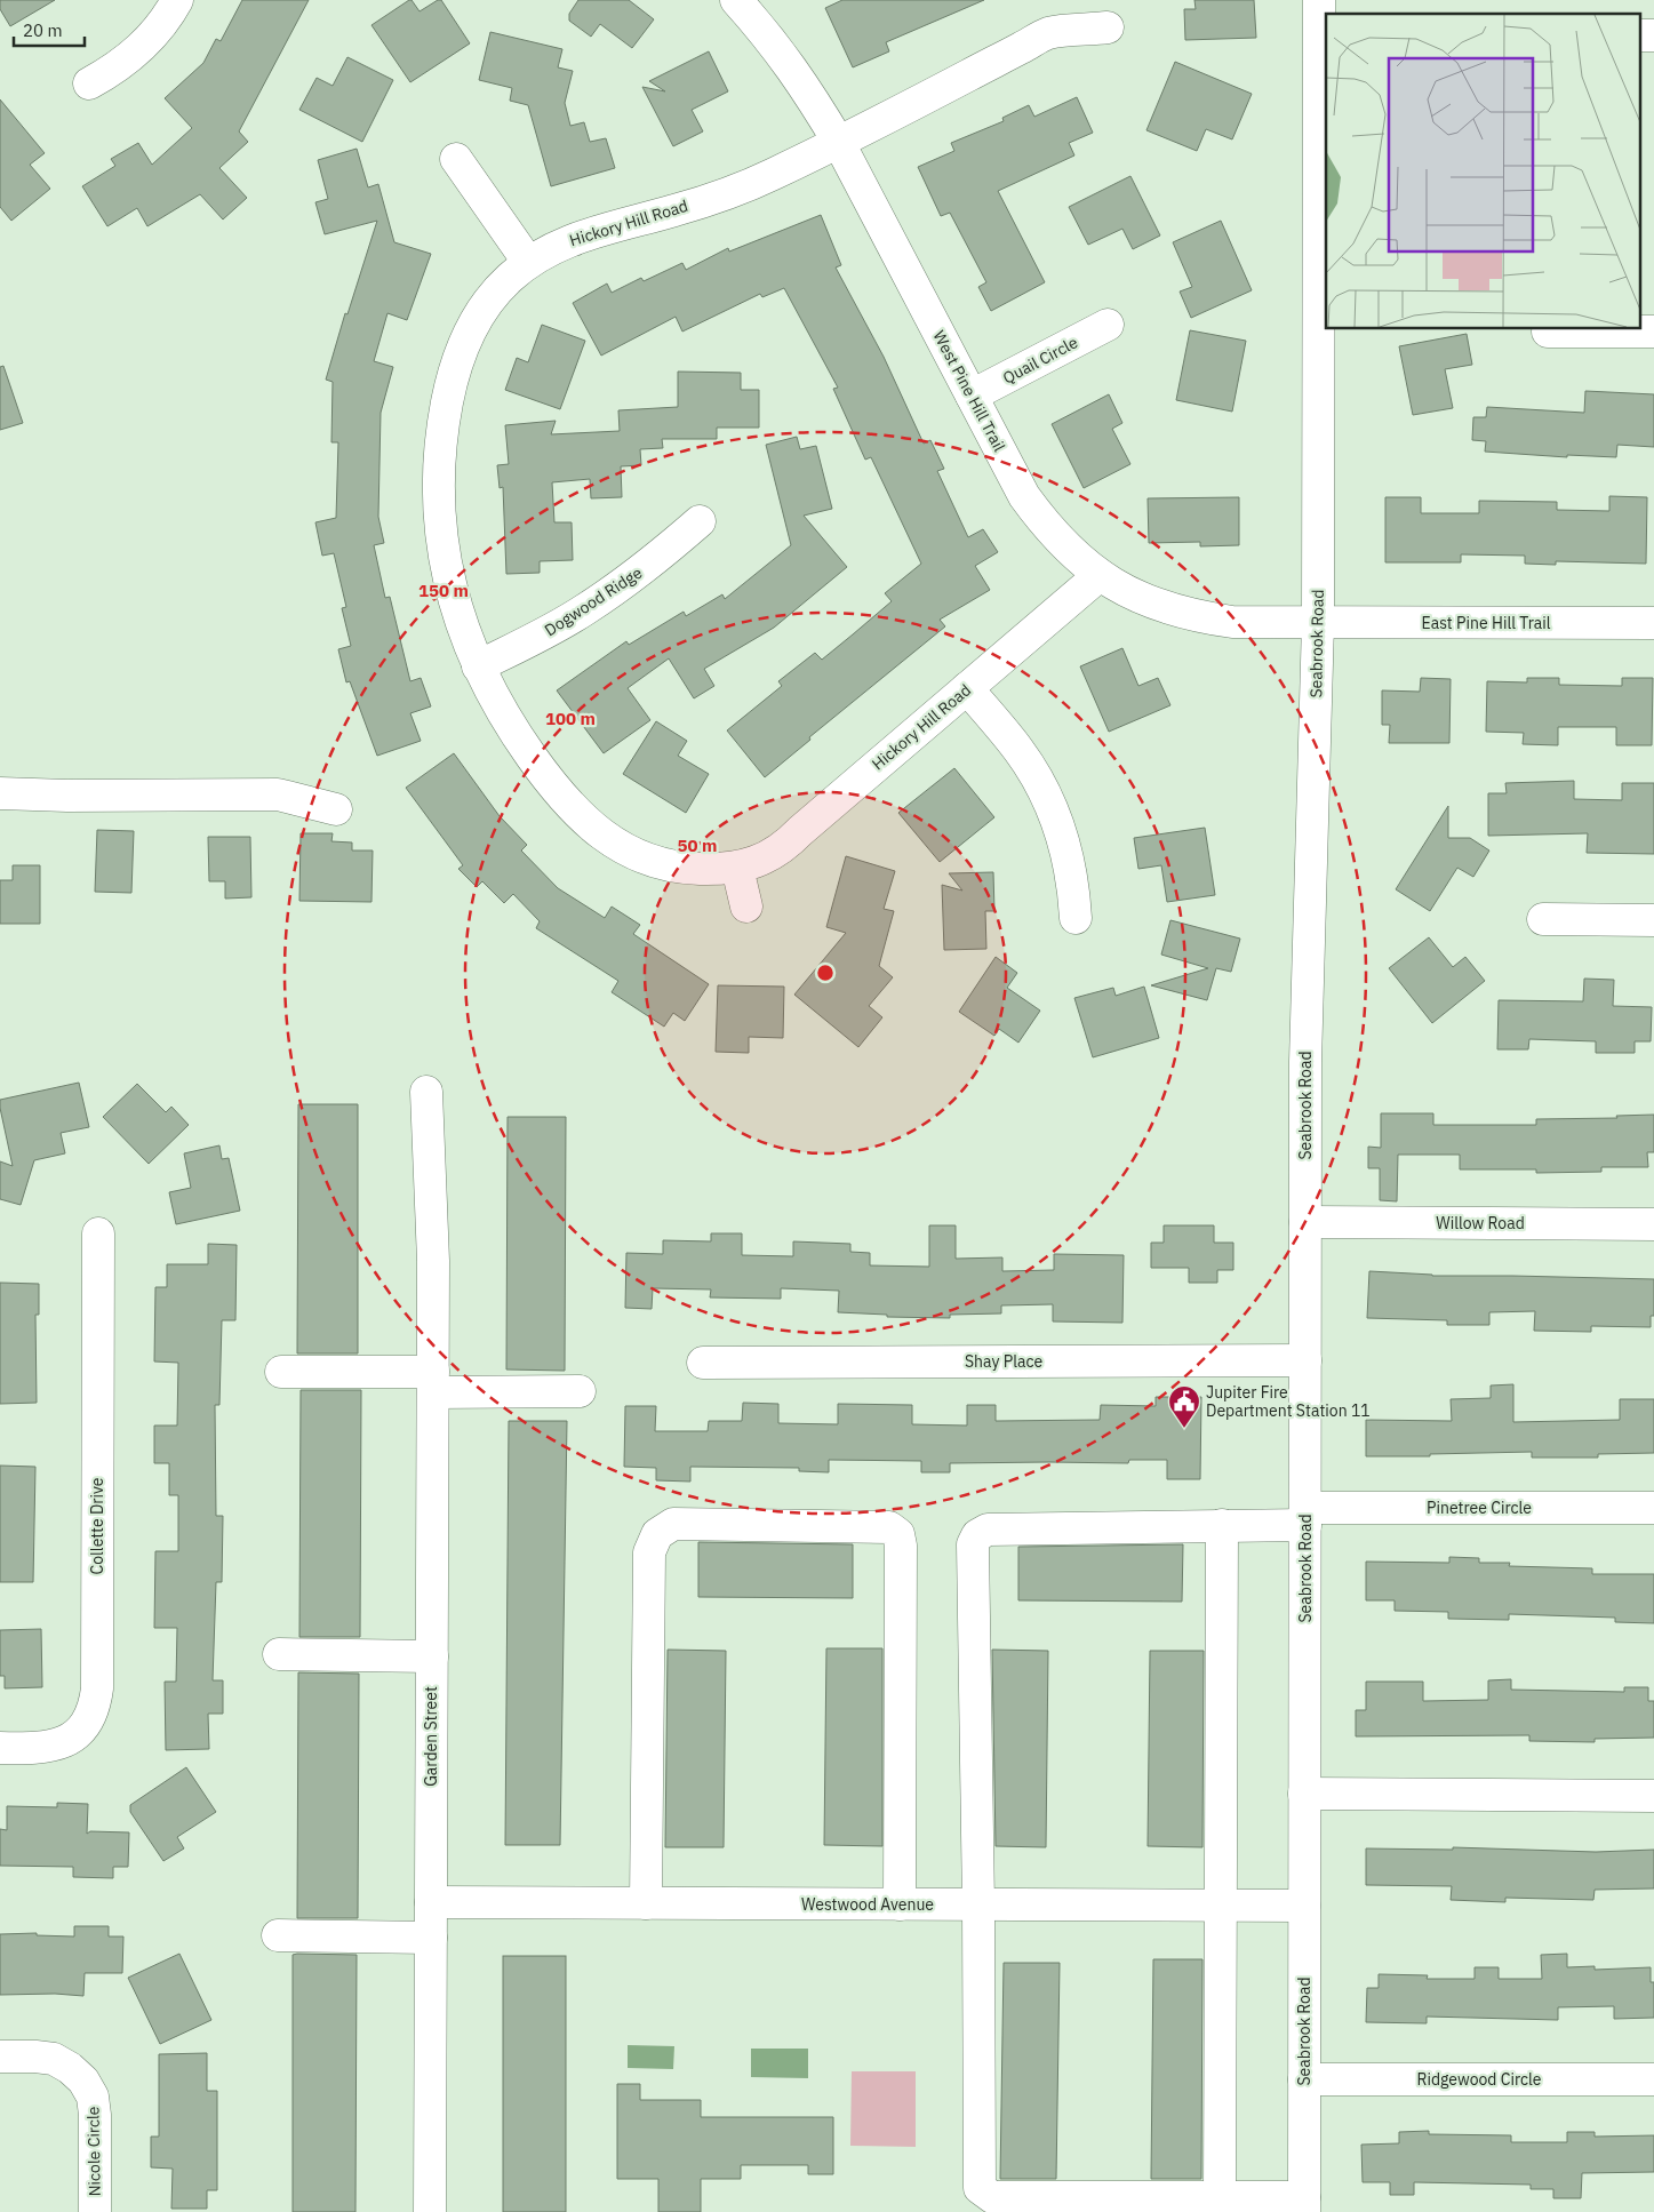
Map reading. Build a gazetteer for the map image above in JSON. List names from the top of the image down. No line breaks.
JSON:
{"streets":{"street":["Hickory Hill Road","Quail Circle","West Pine Hill Trail","Dogwood Ridge","East Pine Hill Trail","Seabrook Road","Willow Road","Shay Place","Pinetree Circle","Collette Drive","Garden Street","Westwood Avenue","Ridgewood Circle","Nicole Circle"]},"crossings":[["Hickory Hill Road","West Pine Hill Trail"],["Hickory Hill Road","Dogwood Ridge"],["Quail Circle","West Pine Hill Trail"],["West Pine Hill Trail","East Pine Hill Trail"],["West Pine Hill Trail","Seabrook Road"],["East Pine Hill Trail","Seabrook Road"],["Seabrook Road","Willow Road"],["Seabrook Road","Shay Place"],["Seabrook Road","Pinetree Circle"],["Seabrook Road","Westwood Avenue"],["Seabrook Road","Ridgewood Circle"],["Pinetree Circle","Westwood Avenue"],["Garden Street","Westwood Avenue"]],"places":{"public building":["Jupiter Fire Department Station 11"]},"scale_bar":"20 m","rings":["150 m","100 m","50 m"]}
